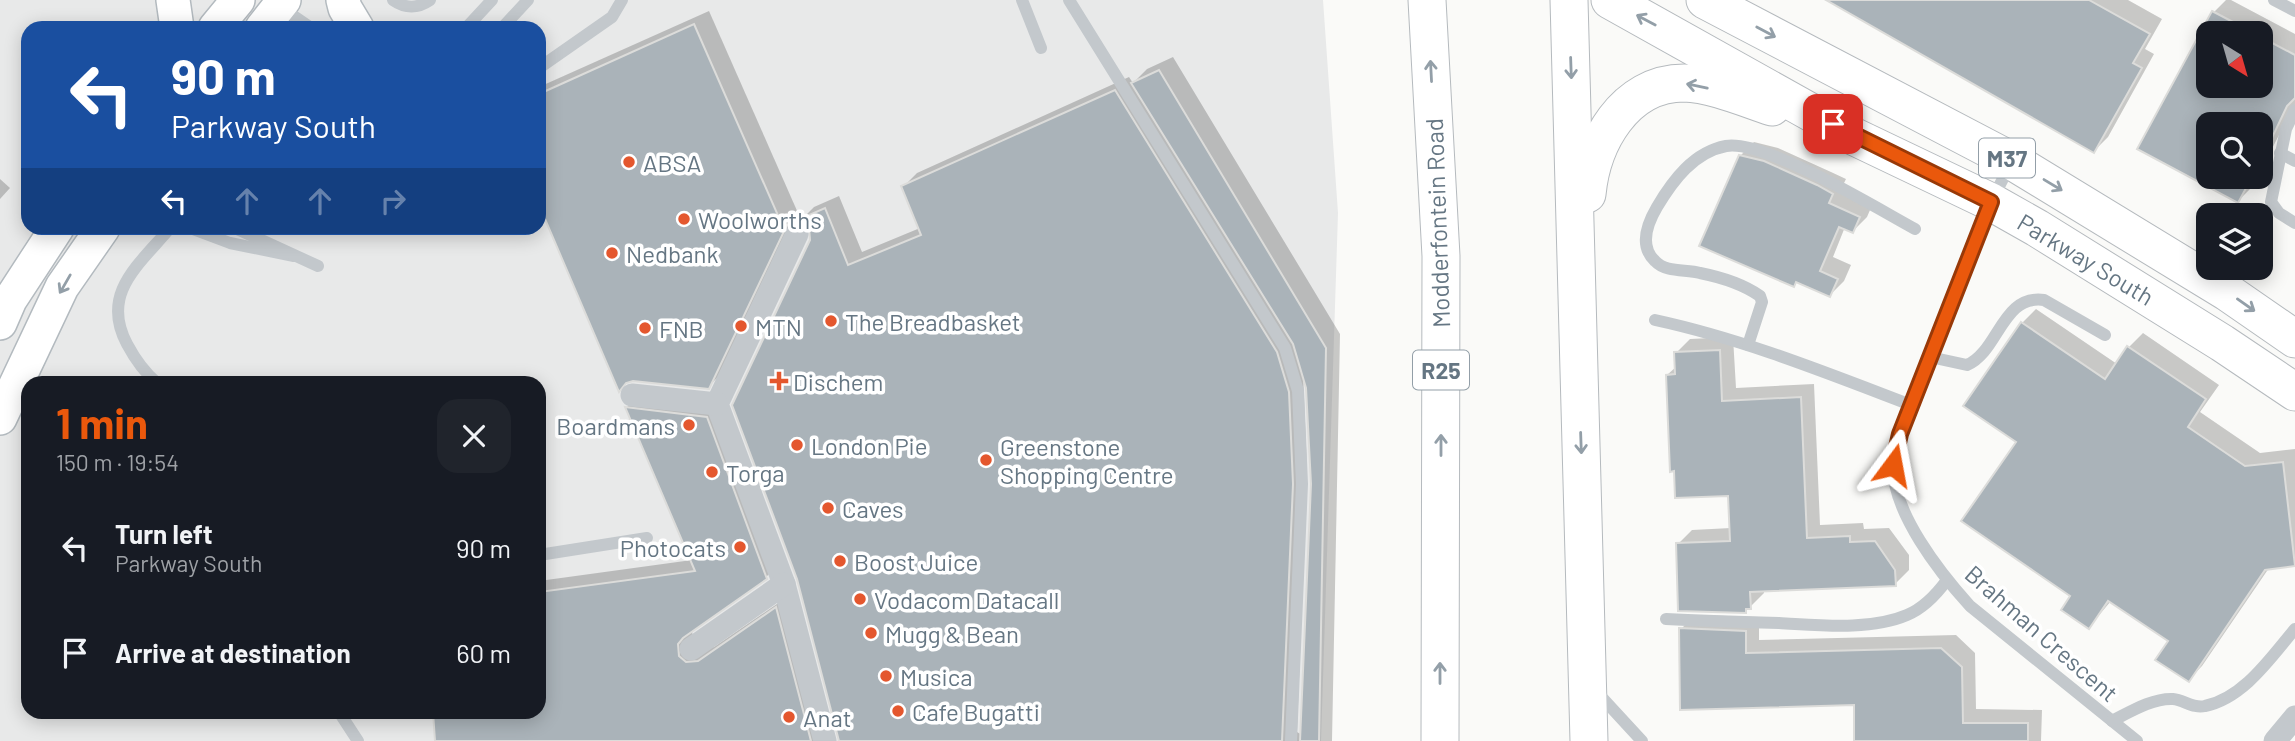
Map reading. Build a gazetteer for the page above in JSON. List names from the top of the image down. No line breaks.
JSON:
{"streets":{"main road":["M37","Modderfontein Road","Parkway South","R25"],"lane":["Brahman Crescent"]},"crossings":[["M37","Brahman Crescent"],["Parkway South","Brahman Crescent"]],"places":{"other":["ABSA","Woolworths","Nedbank","The Breadbasket","MTN","FNB","Boardmans","London Pie","Greenstone Shopping Centre","Torga","Caves","Photocats","Boost Juice","Vodacom Datacall","Mugg & Bean","Musica","Cafe Bugatti","Anat"],"health":["Dischem"]},"north":"bottom right","page":{"turn":["90 m","Parkway South"],"heading":["1 min","150 m · 19:54"],"list":[{"name":"Turn left","note":"Parkway South","value":"90 m"},{"name":"Arrive at destination","value":"60 m"}]}}
